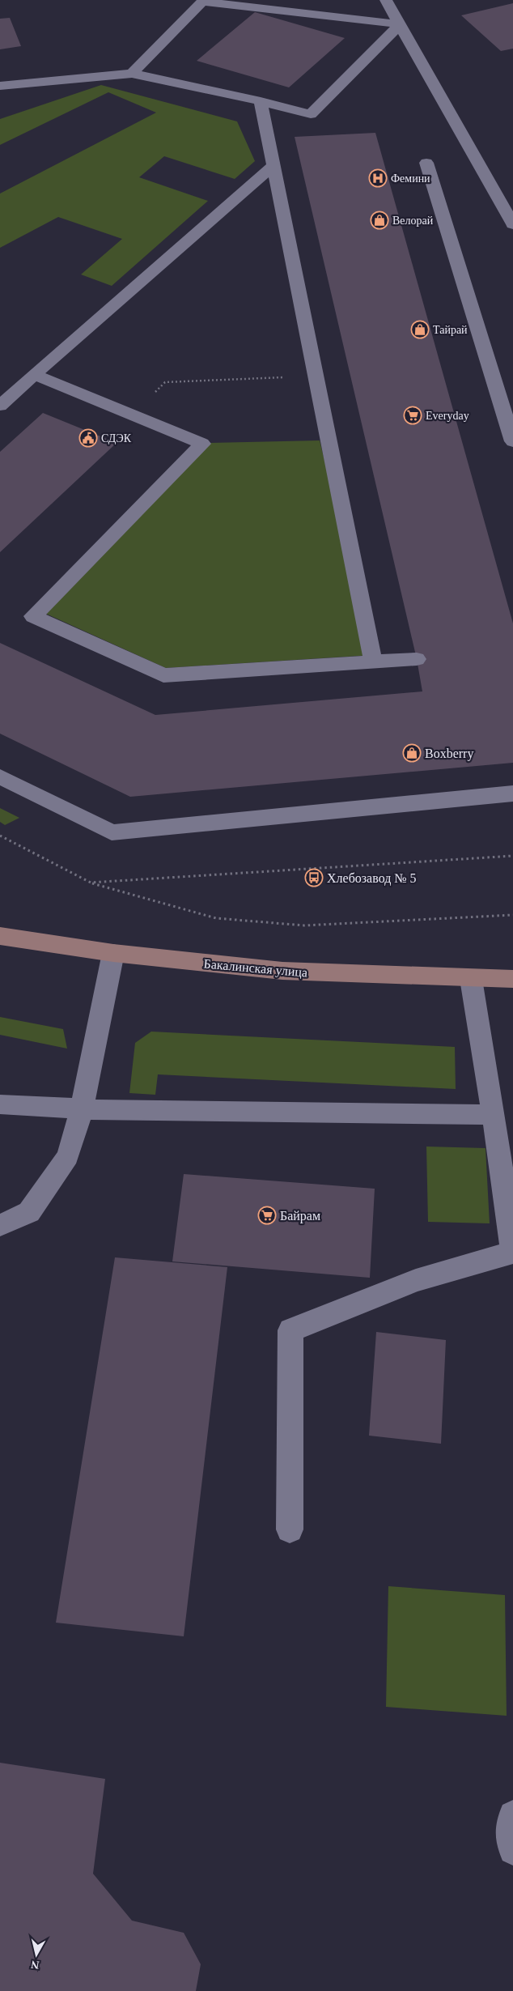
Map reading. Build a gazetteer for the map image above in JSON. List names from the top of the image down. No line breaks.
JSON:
{"streets":{"main road":["Бакалинская улица"]},"places":{"hospital":["Фемини"],"shop":["Велорай","Тайрай","Boxberry"],"supermarket":["Everyday","Байрам"],"public building":["СДЭК"],"bus stop":["Хлебозавод № 5"]},"north":"bottom"}
